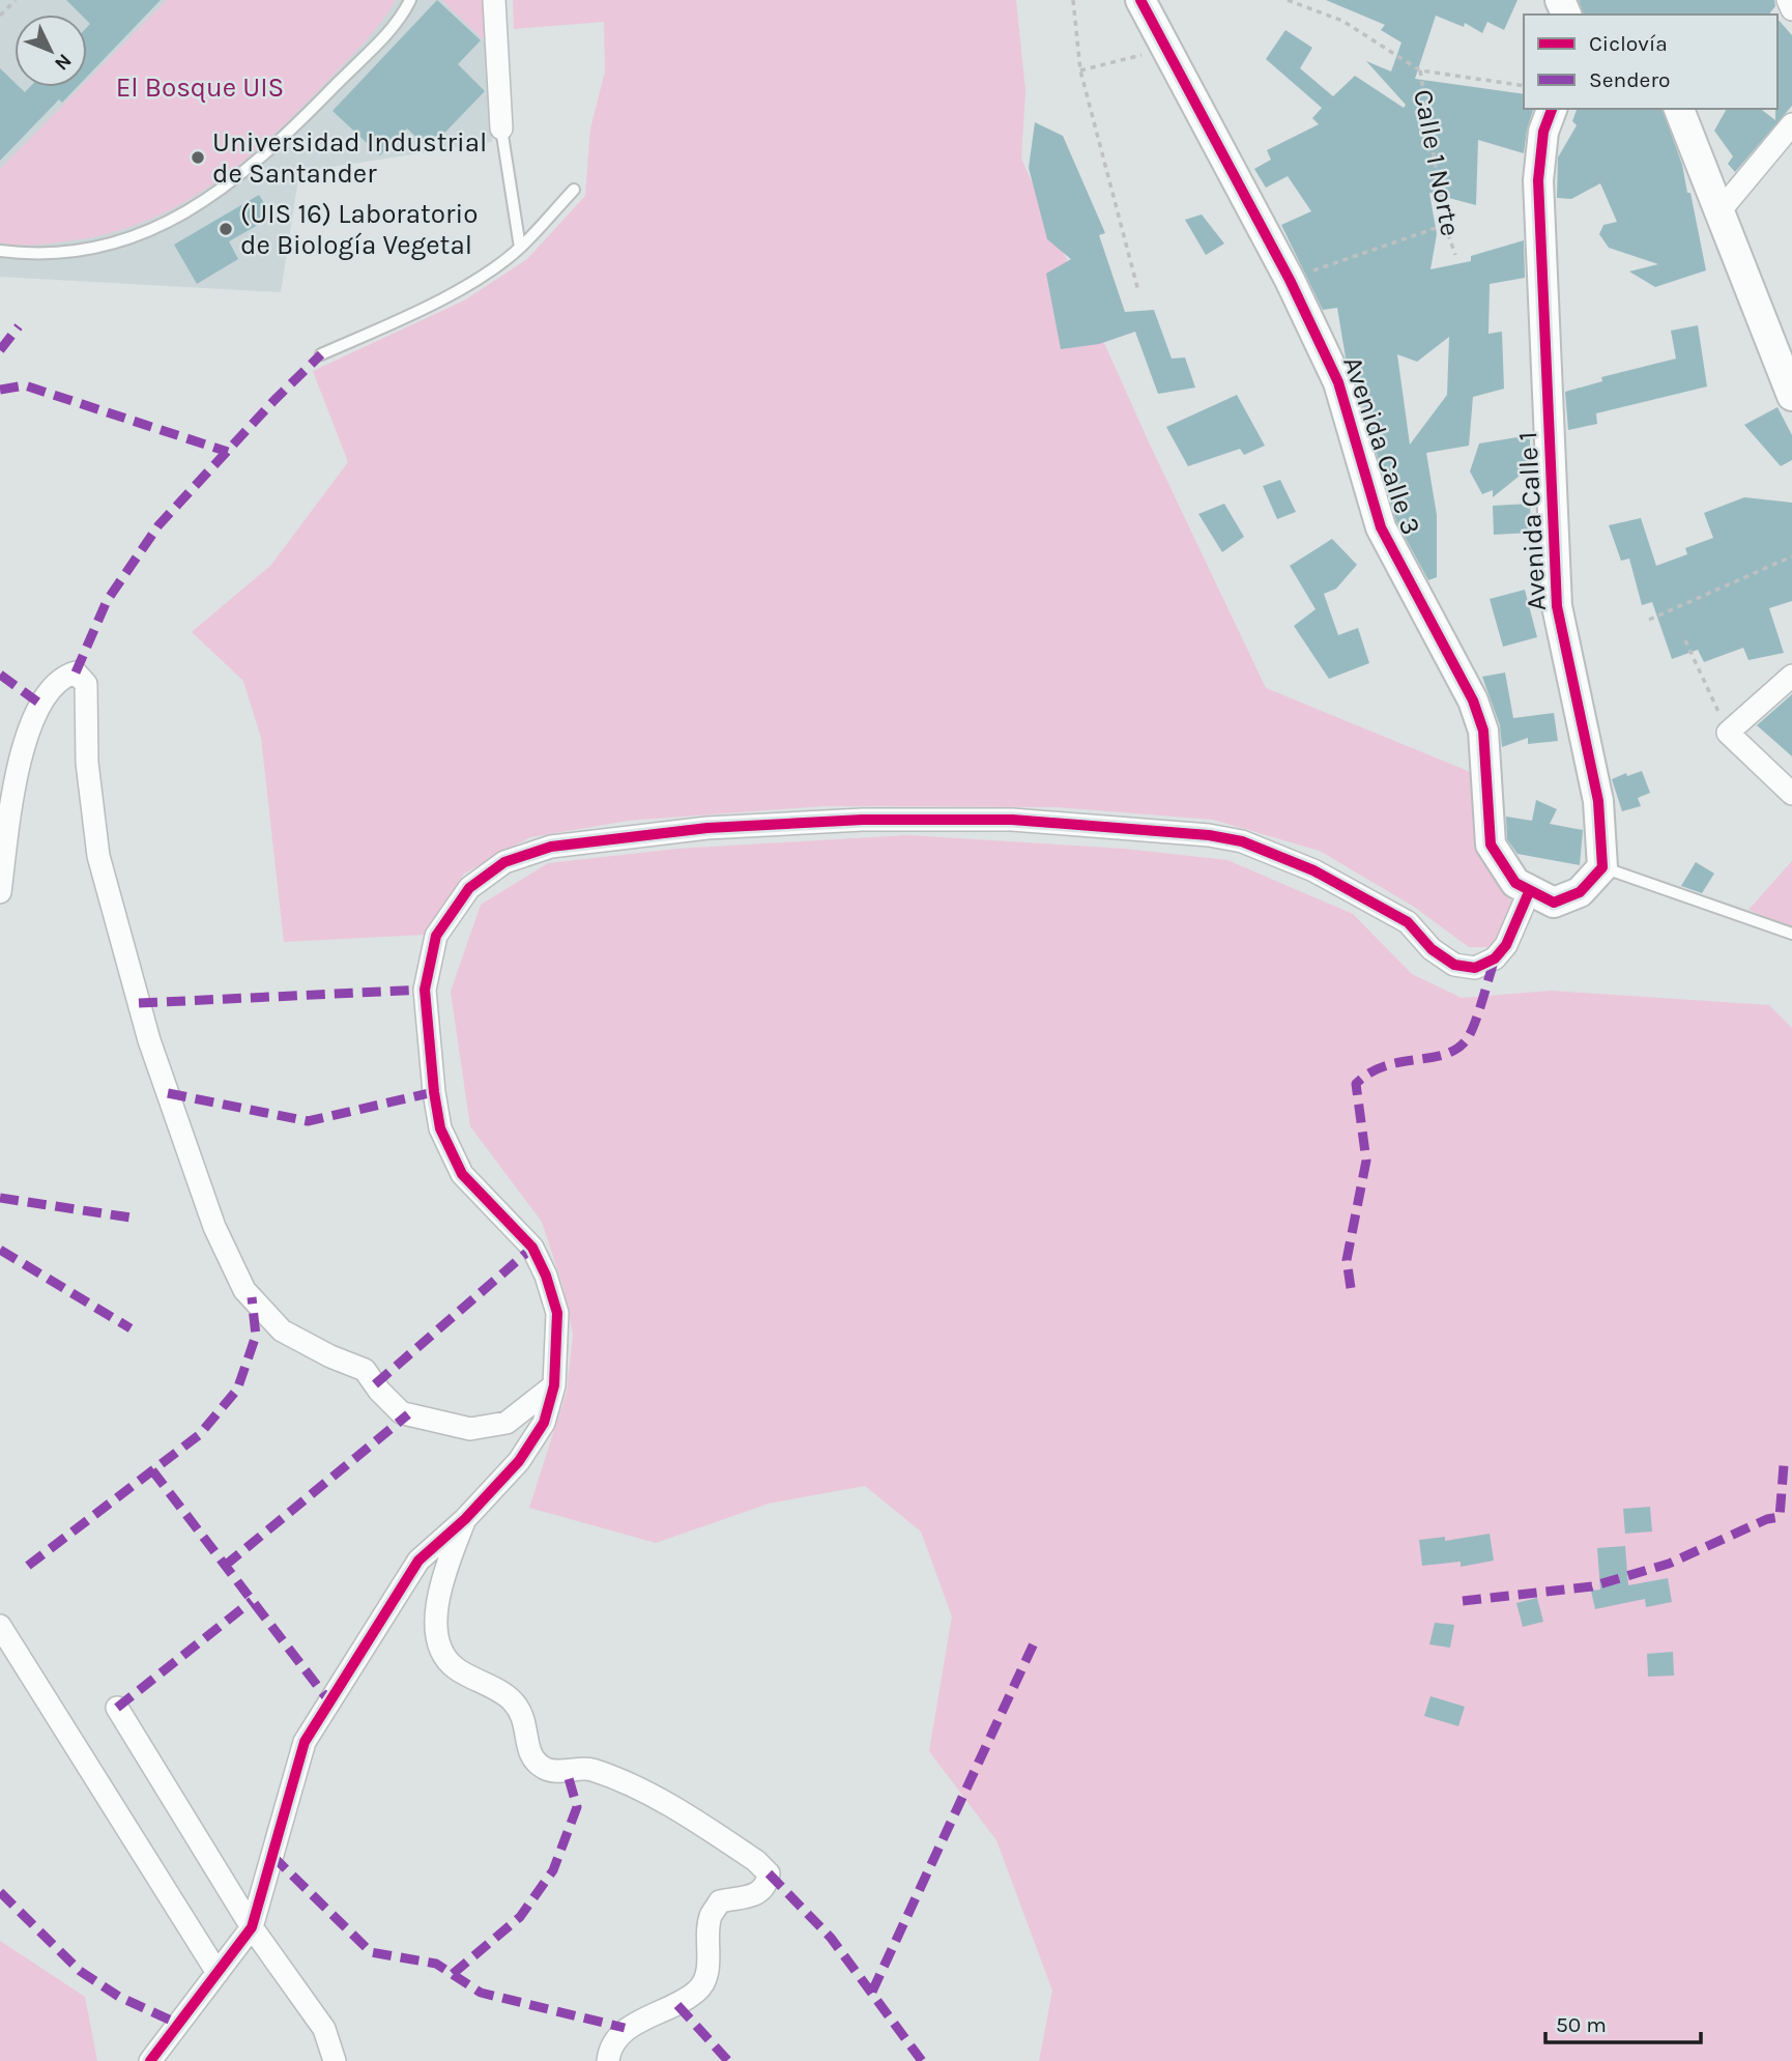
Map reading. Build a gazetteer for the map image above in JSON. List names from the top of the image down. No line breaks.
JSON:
{"streets":{"street":["Avenida Calle 3","Avenida Calle 1"],"path":["Calle 1 Norte"]},"parks":["El Bosque UIS"],"places":["Universidad Industrial de Santander","(UIS 16) Laboratorio de Biología Vegetal"],"legend":["Ciclovía","Sendero"],"scale_bar":"50 m","north":"bottom right"}
